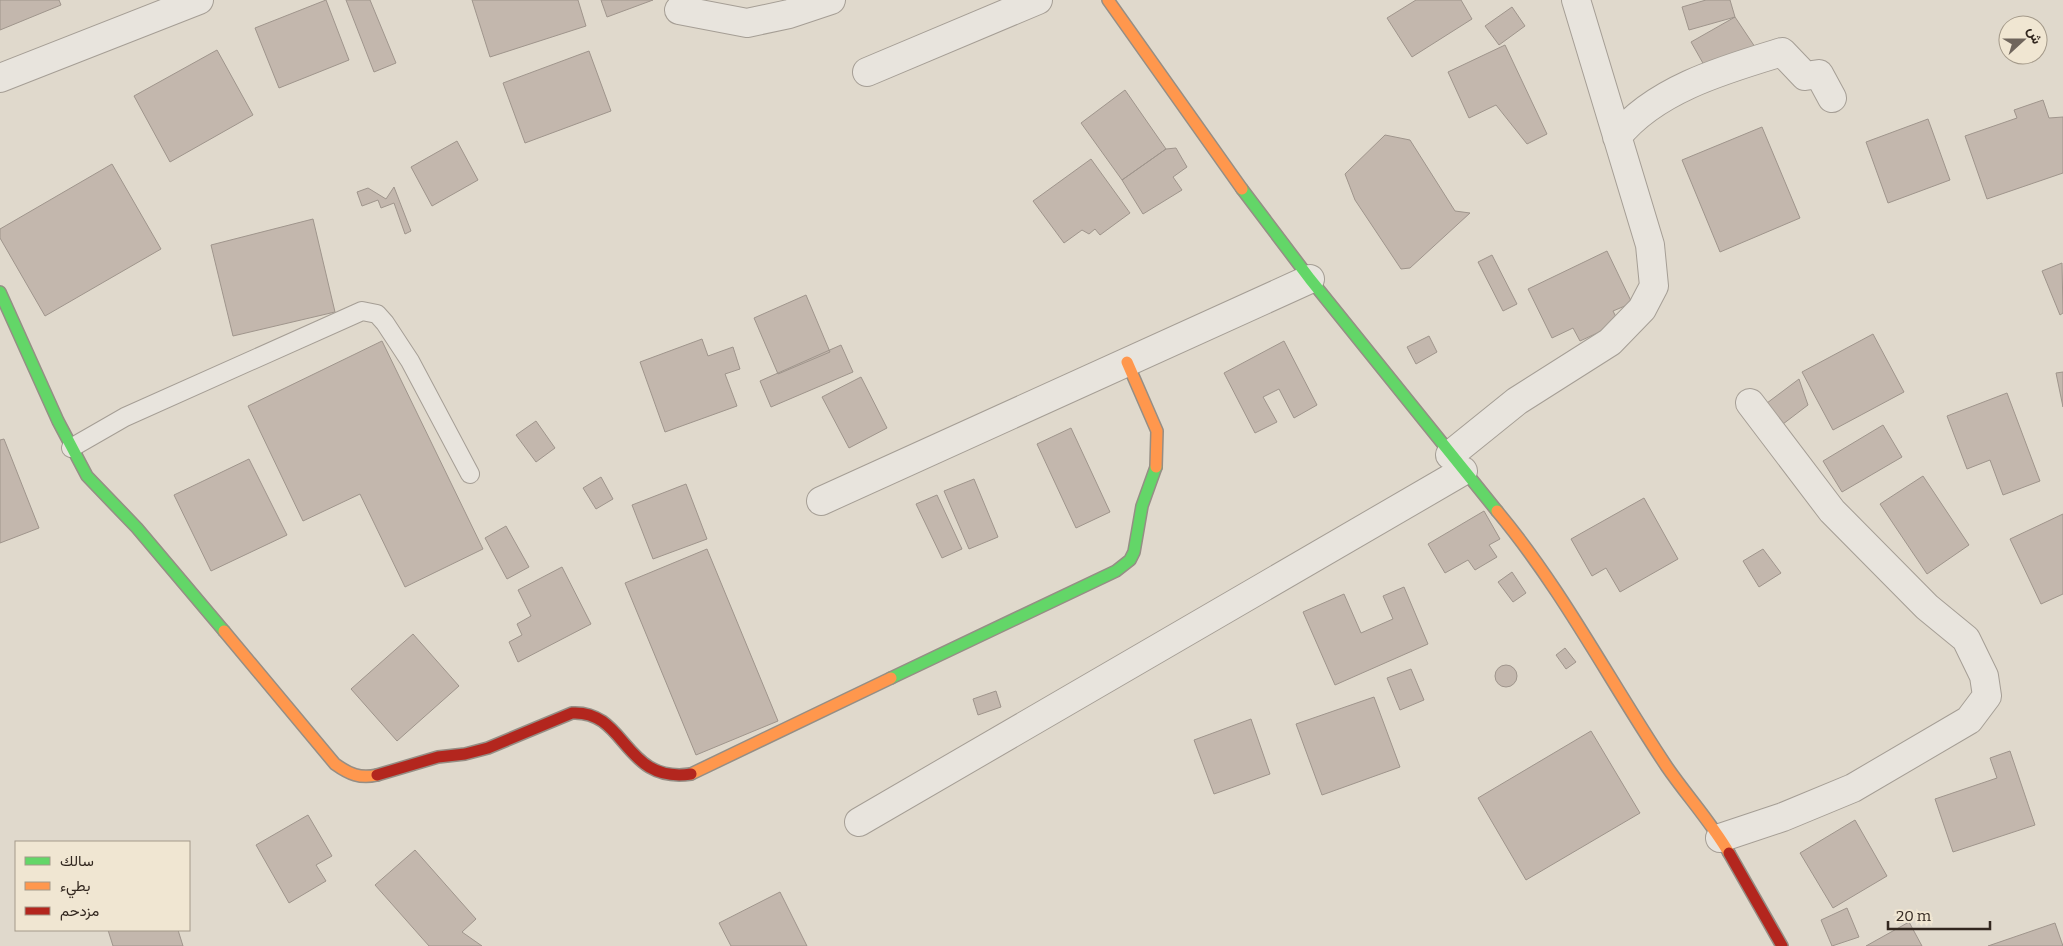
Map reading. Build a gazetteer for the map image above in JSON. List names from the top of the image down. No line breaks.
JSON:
{"legend":["سالك","بطيء","مزدحم"],"scale_bar":"20 m","north":"right"}
